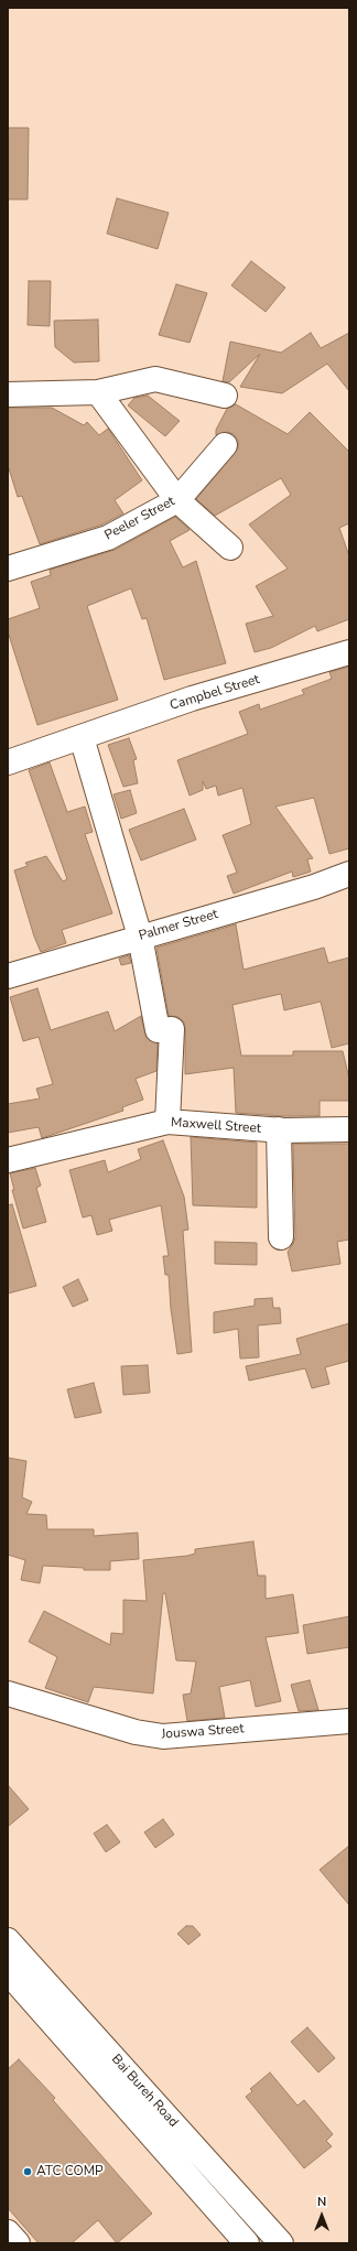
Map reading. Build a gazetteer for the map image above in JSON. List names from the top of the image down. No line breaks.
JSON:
{"streets":{"main road":["Peeler Street","Campbel Street","Palmer Street","Maxwell Street","Jouswa Street","Bai Bureh Road"]},"places":["ATC COMP"],"north":"top"}
